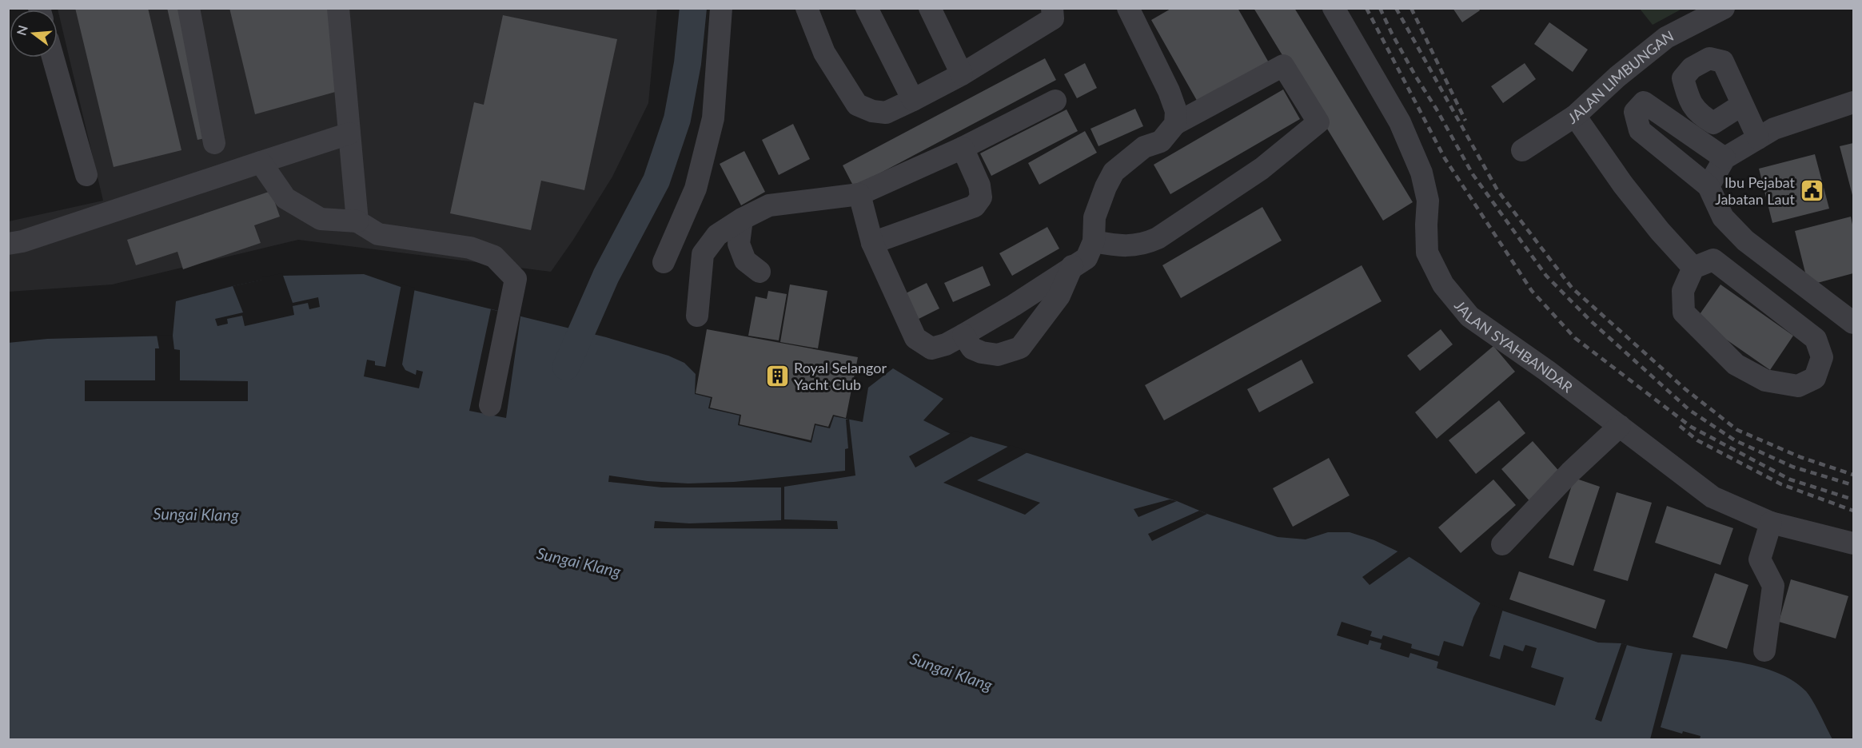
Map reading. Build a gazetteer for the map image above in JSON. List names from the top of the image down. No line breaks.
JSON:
{"streets":{"street":["JALAN LIMBUNGAN","JALAN SYAHBANDAR"]},"water":["Sungai Klang"],"places":{"public building":["Ibu Pejabat Jabatan Laut"],"building":["Royal Selangor Yacht Club"]},"north":"left"}
